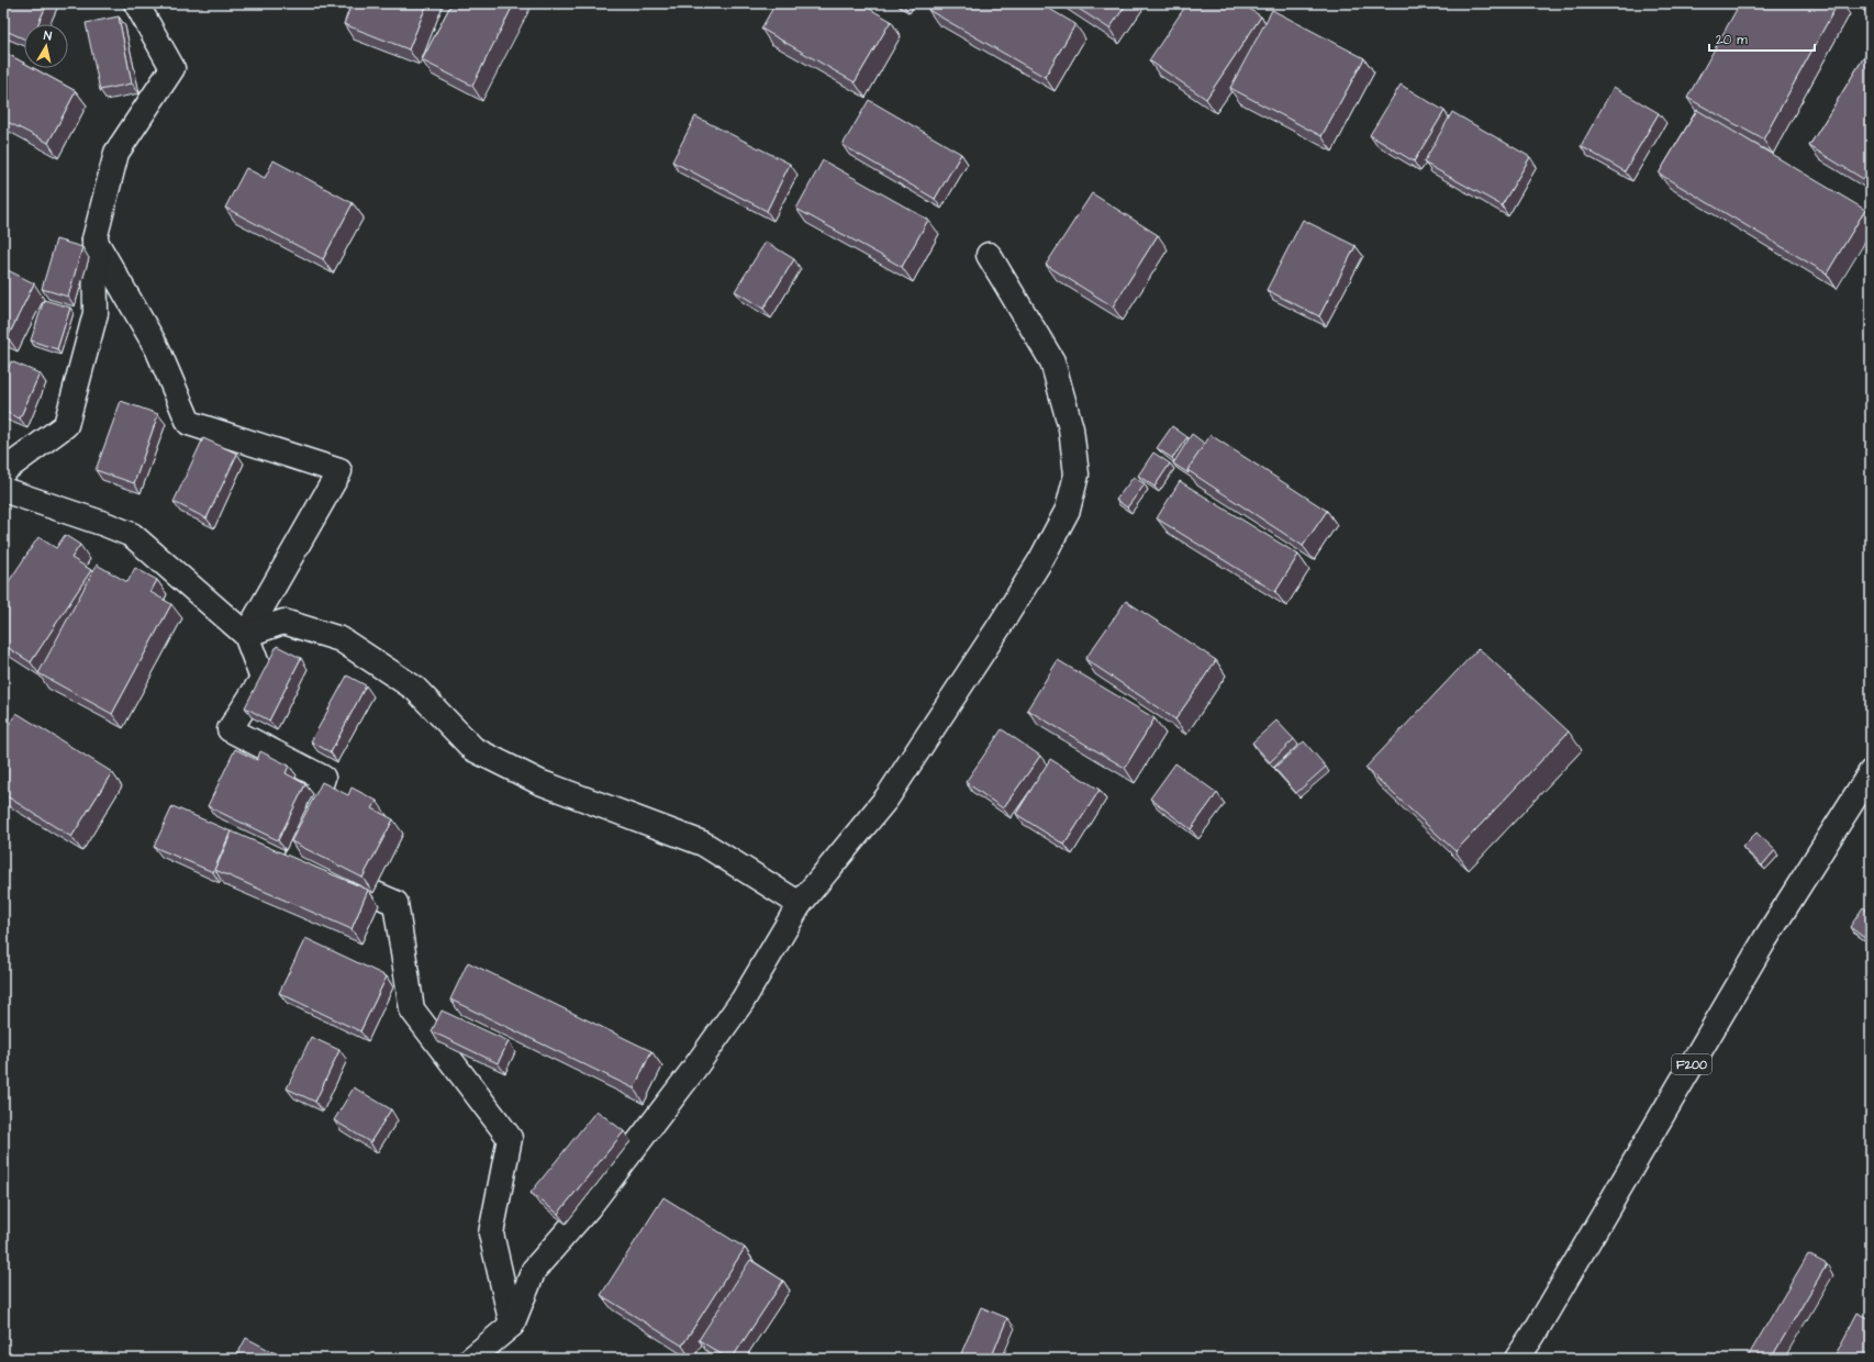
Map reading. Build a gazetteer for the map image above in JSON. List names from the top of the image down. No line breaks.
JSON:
{"streets":{"street":["F200"]},"scale_bar":"20 m","north":"top"}
